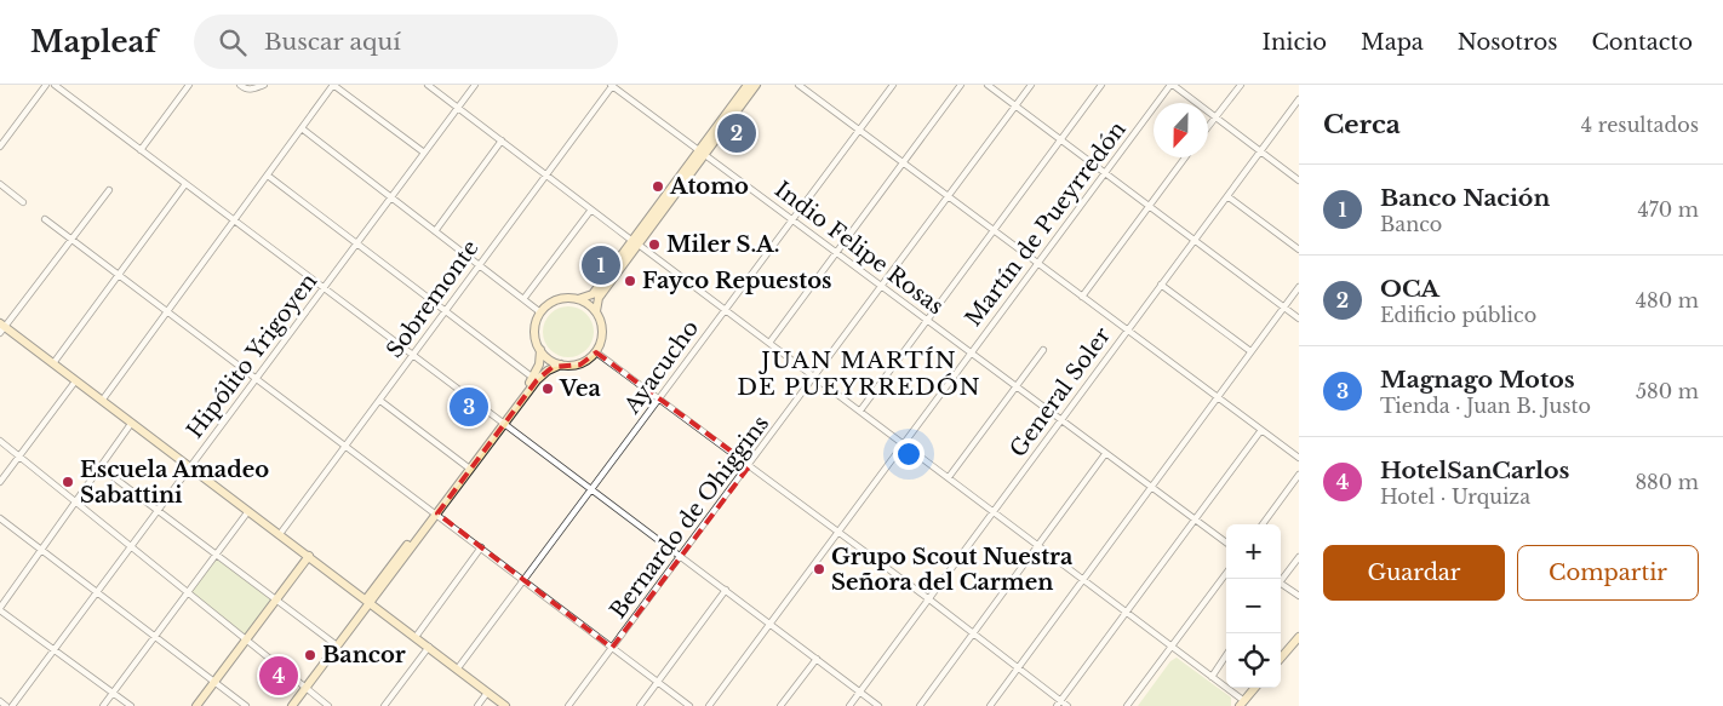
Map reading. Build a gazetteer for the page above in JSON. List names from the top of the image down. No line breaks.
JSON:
{"streets":{"street":["Martín de Pueyrredón","Indio Felipe Rosas","Sobremonte","Hipólito Yrigoyen","Ayacucho","General Soler","Bernardo de Ohiggins"]},"crossings":[["Martín de Pueyrredón","Indio Felipe Rosas"],["Indio Felipe Rosas","Sobremonte"],["Indio Felipe Rosas","Ayacucho"],["Indio Felipe Rosas","General Soler"],["Indio Felipe Rosas","Bernardo de Ohiggins"]],"districts":["JUAN MARTÍN DE PUEYRREDÓN"],"places":["Atomo","Miler S.A.","Fayco Repuestos","Vea","Escuela Amadeo Sabattini","Grupo Scout Nuestra Señora del Carmen","Bancor"],"north":"bottom","page":{"header":"Mapleaf","search":"Buscar aquí","nav":["Inicio","Mapa","Nosotros","Contacto"],"heading":["Cerca","4 resultados"],"pins":["2","1","3","4"],"list":[{"mark":"1","name":"Banco Nación","note":"Banco","value":"470 m"},{"mark":"2","name":"OCA","note":"Edificio público","value":"480 m"},{"mark":"3","name":"Magnago Motos","note":"Tienda · Juan B. Justo","value":"580 m"},{"mark":"4","name":"HotelSanCarlos","note":"Hotel · Urquiza","value":"880 m"}],"map_buttons":["+","−"],"buttons":["Guardar","Compartir"]}}
